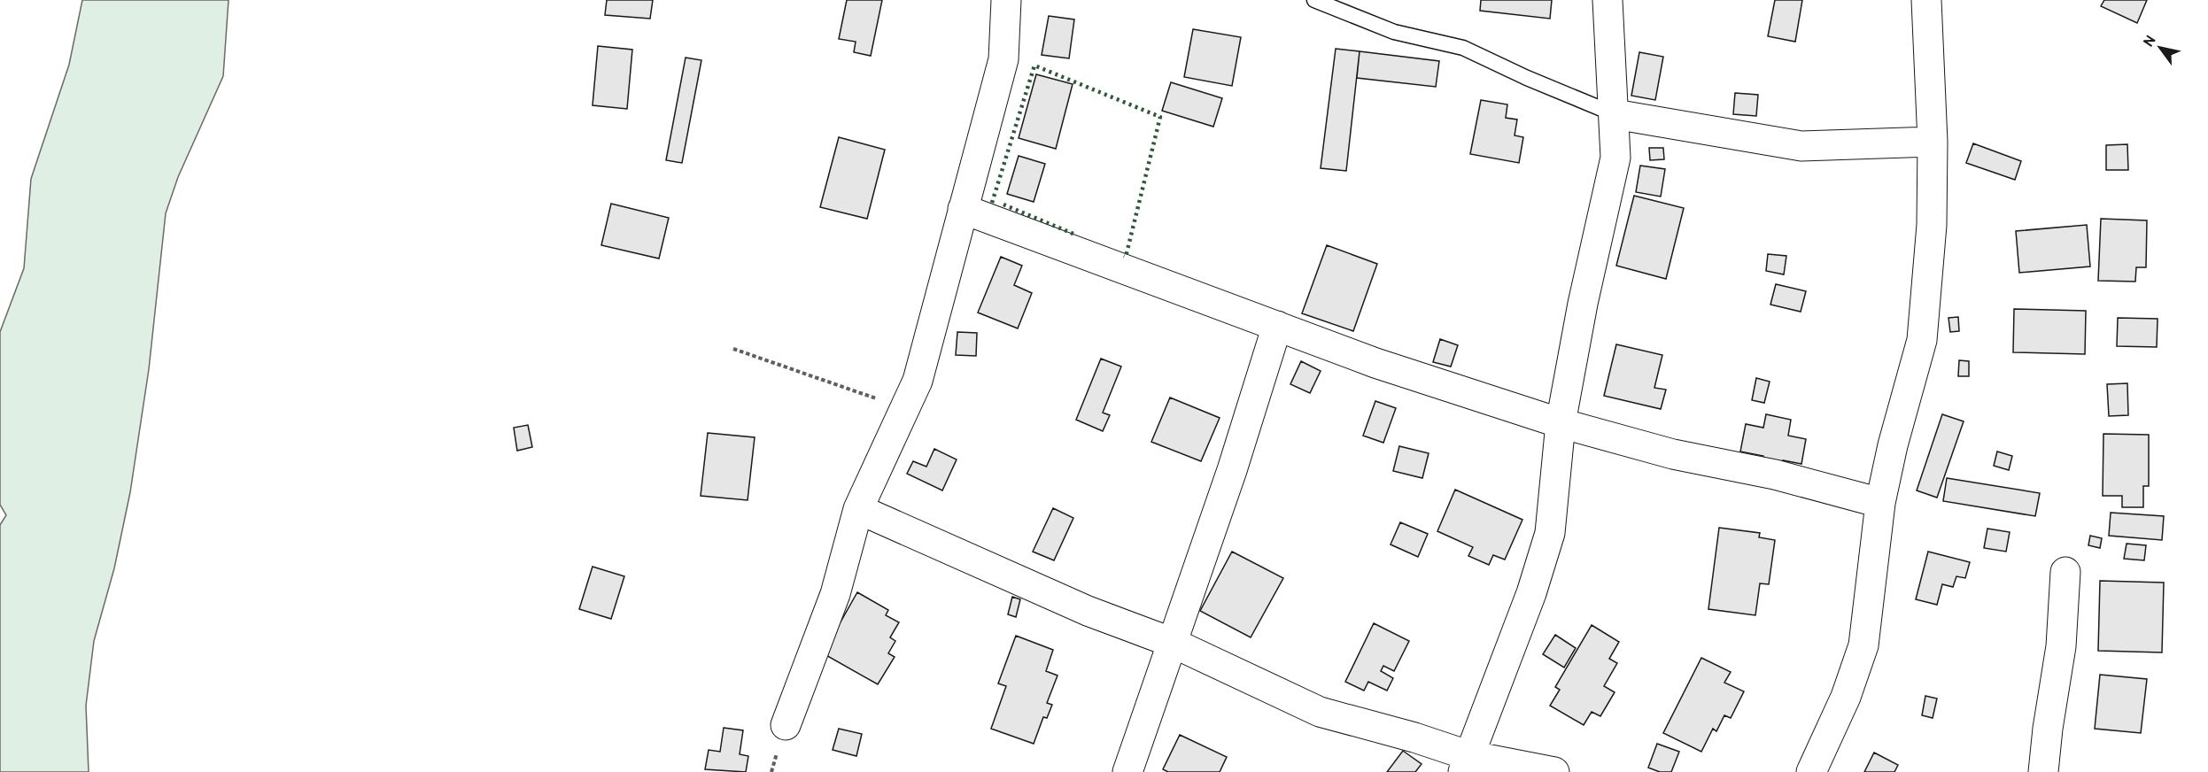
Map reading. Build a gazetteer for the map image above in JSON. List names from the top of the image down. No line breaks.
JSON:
{"north":"top left"}
